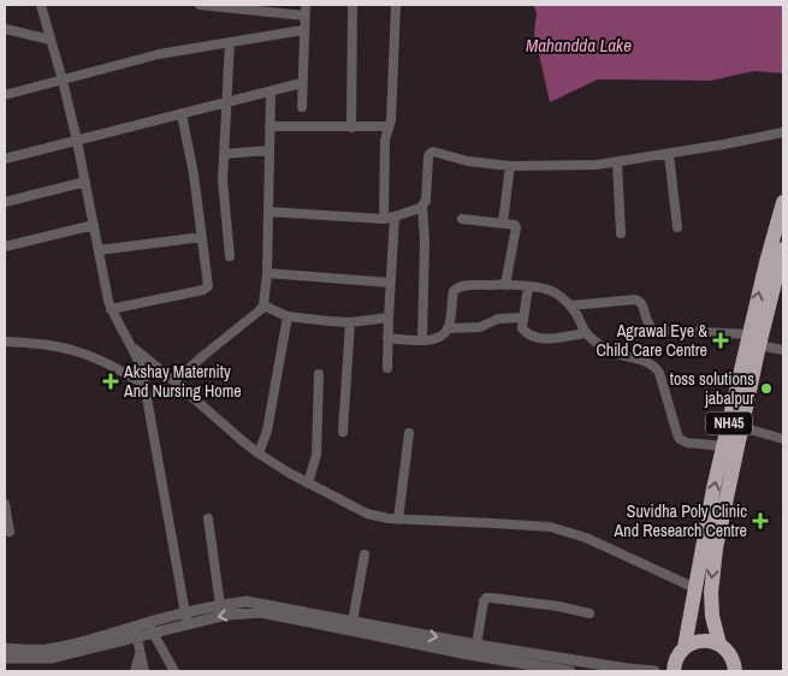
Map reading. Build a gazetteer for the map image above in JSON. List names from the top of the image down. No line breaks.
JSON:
{"streets":{"highway":["NH45"]},"water":["Mahandda Lake"],"places":{"health":["Agrawal Eye & Child Care Centre","Akshay Maternity And Nursing Home","Suvidha Poly Clinic And Research Centre"],"other":["toss solutions jabalpur"]}}
